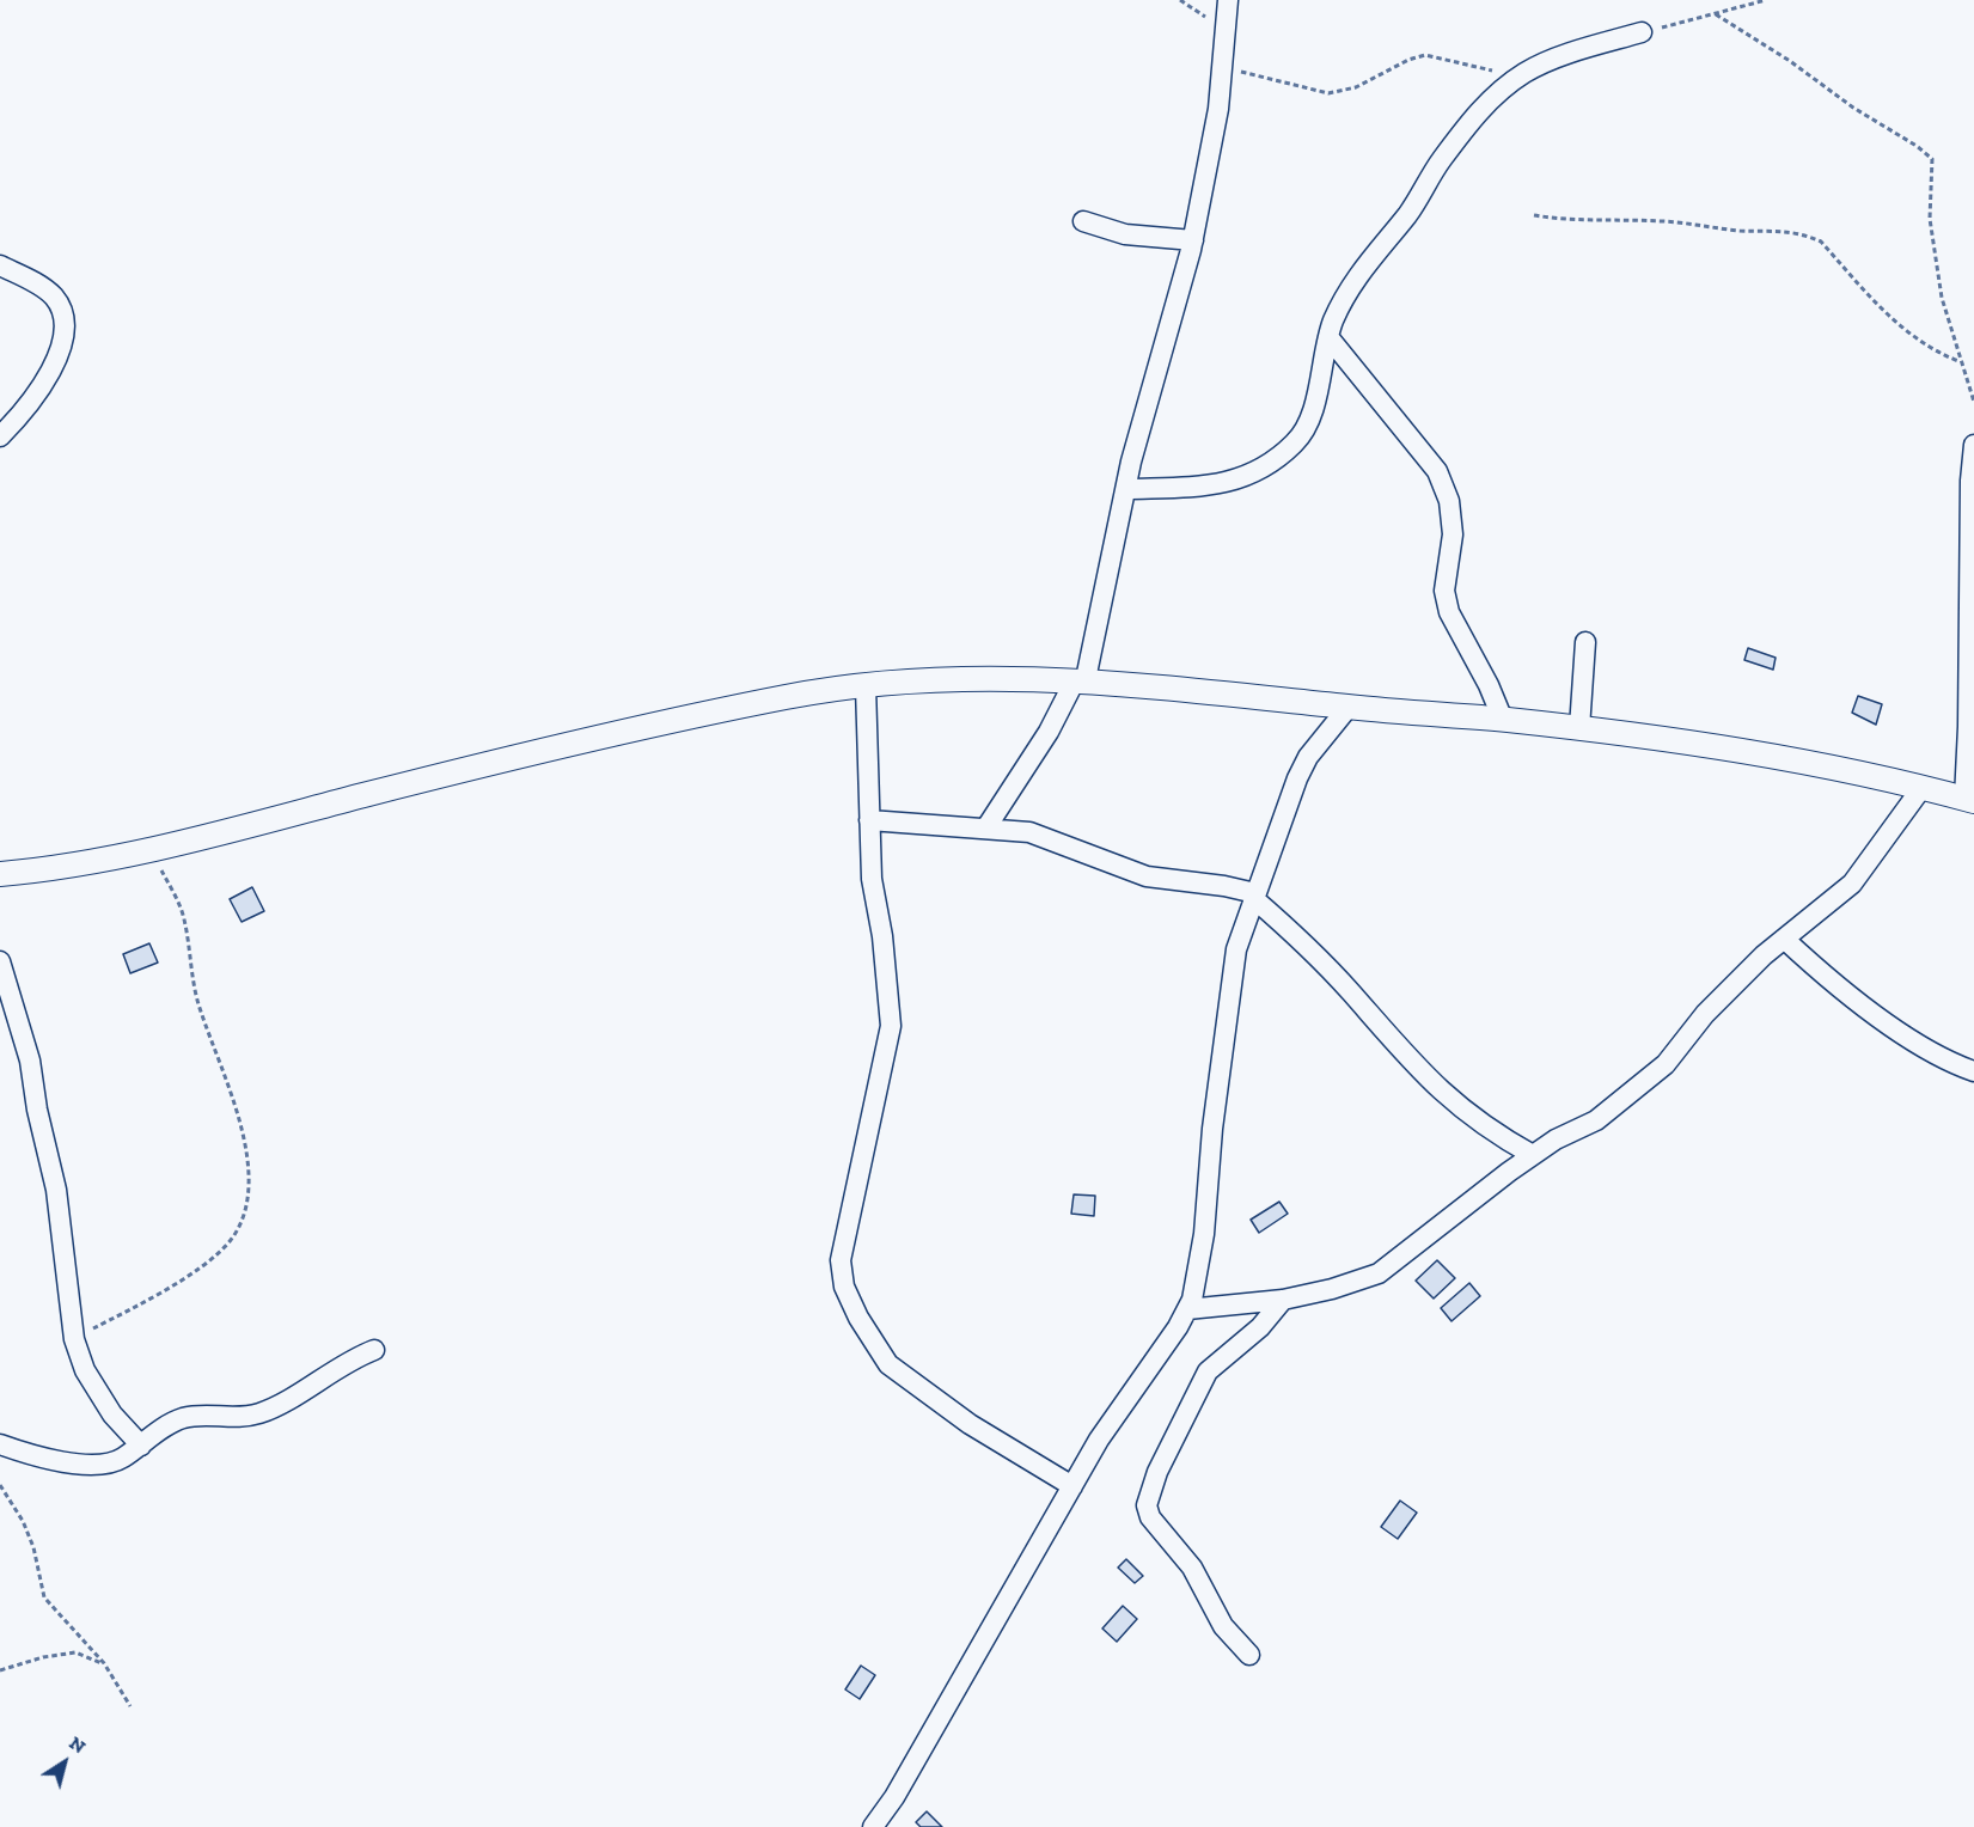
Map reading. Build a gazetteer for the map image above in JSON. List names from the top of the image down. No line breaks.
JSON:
{"north":"top right"}
